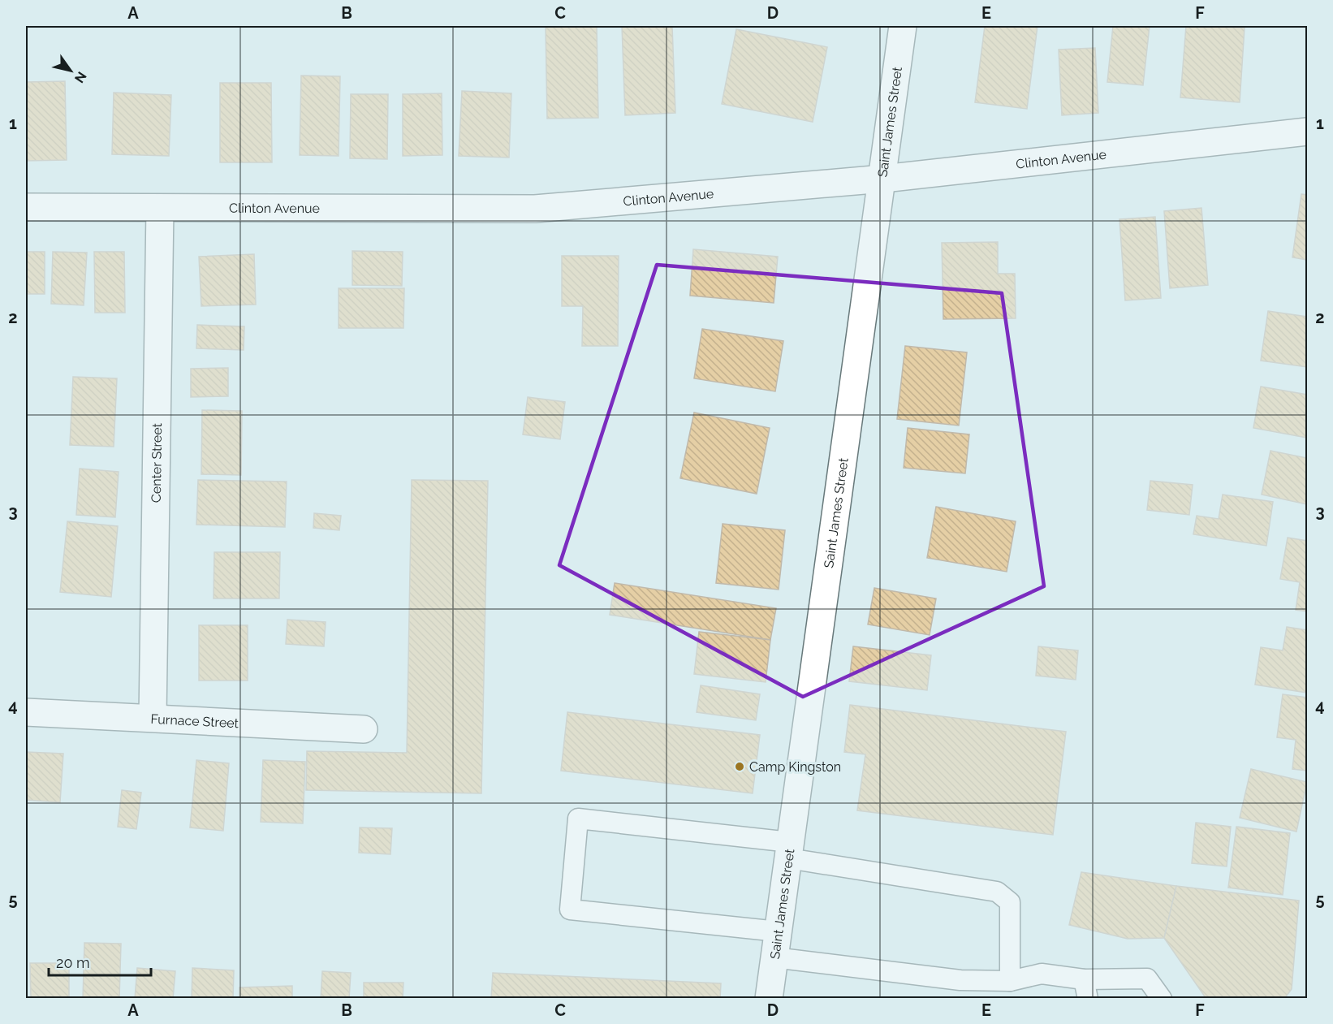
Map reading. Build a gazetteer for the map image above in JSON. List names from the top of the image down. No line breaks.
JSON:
{"streets":{"street":["Saint James Street","Clinton Avenue","Center Street","Furnace Street"]},"crossings":[["Saint James Street","Clinton Avenue"],["Clinton Avenue","Center Street"],["Center Street","Furnace Street"]],"places":["Camp Kingston"],"scale_bar":"20 m","north":"bottom right","grid":{"columns":["A","B","C","D","E","F"],"rows":["1","2","3","4","5"]}}
